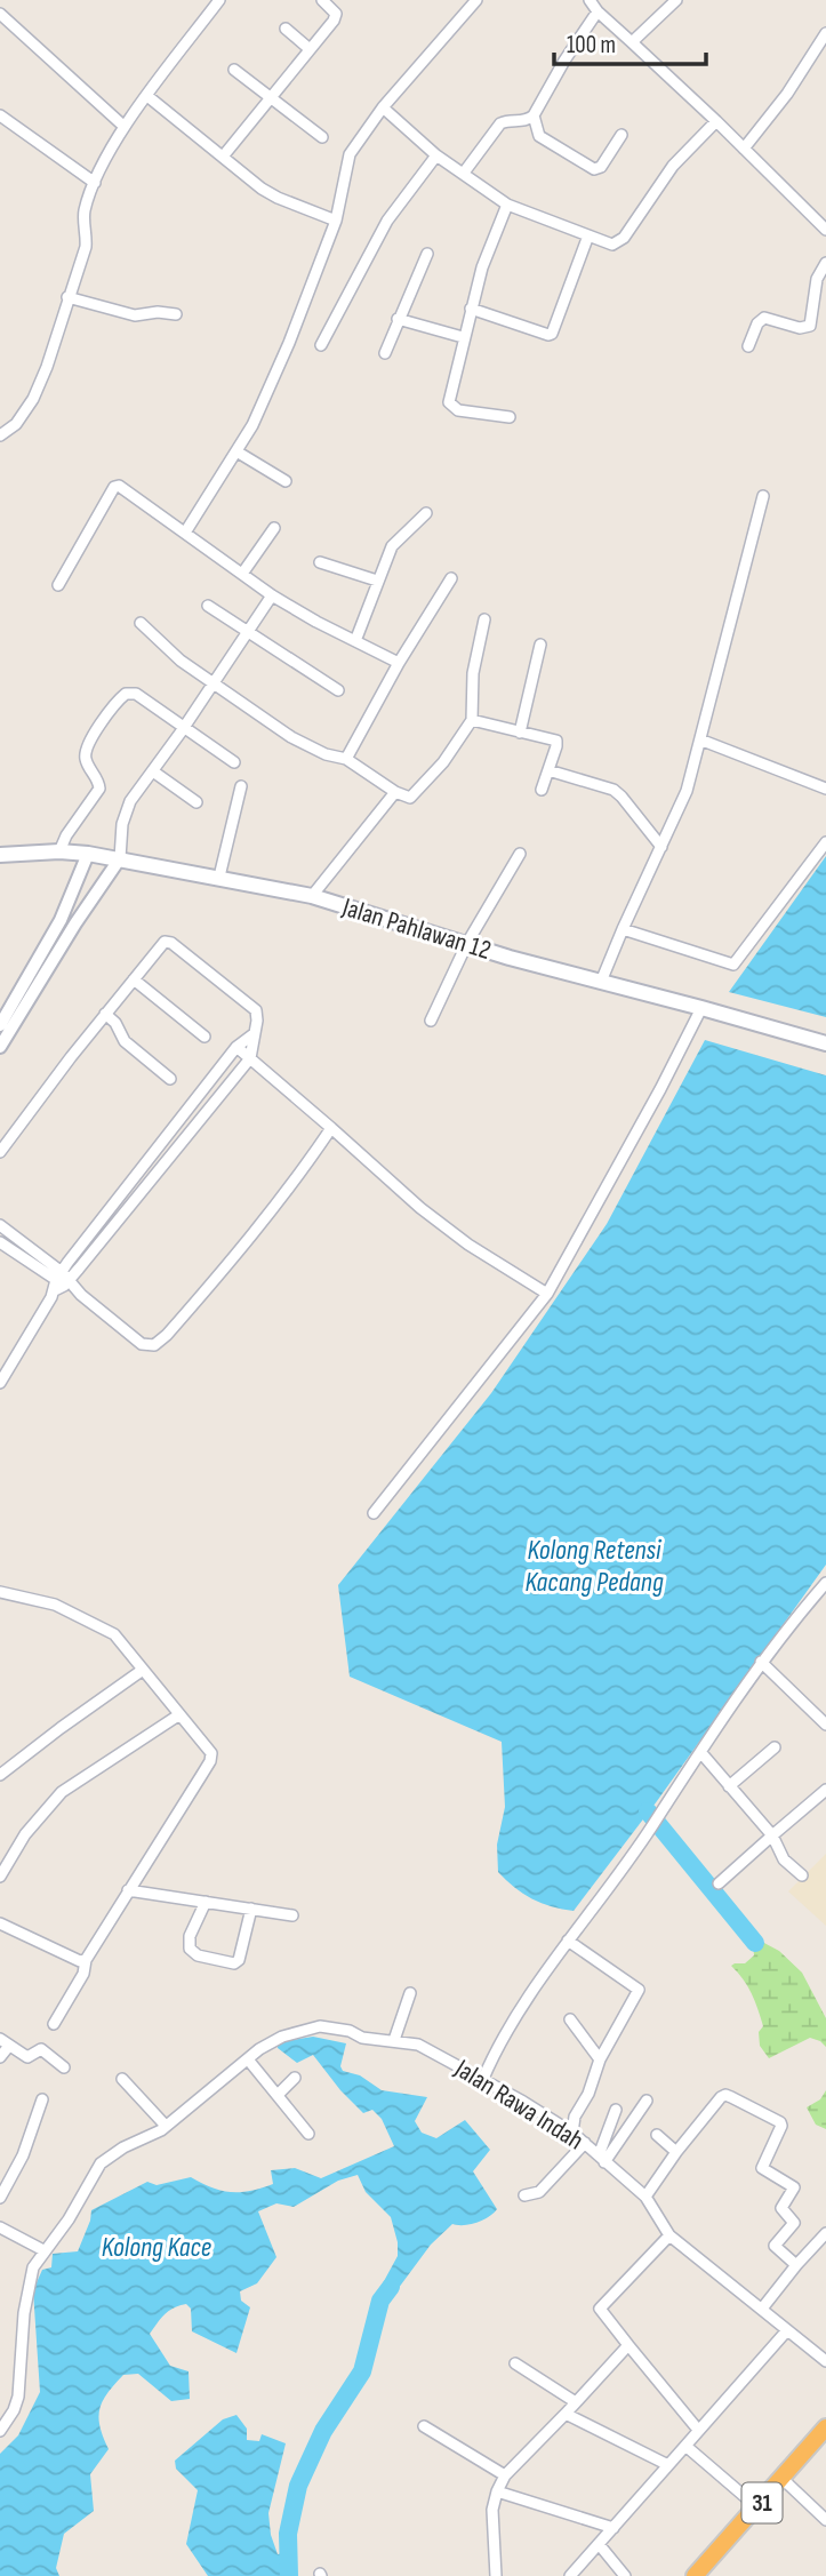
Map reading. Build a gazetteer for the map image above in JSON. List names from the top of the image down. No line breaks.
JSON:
{"streets":{"highway":["31"],"main road":["Jalan Pahlawan 12"],"street":["Jalan Rawa Indah"]},"water":["Kolong Retensi Kacang Pedang","Kolong Kace"],"scale_bar":"100 m"}
